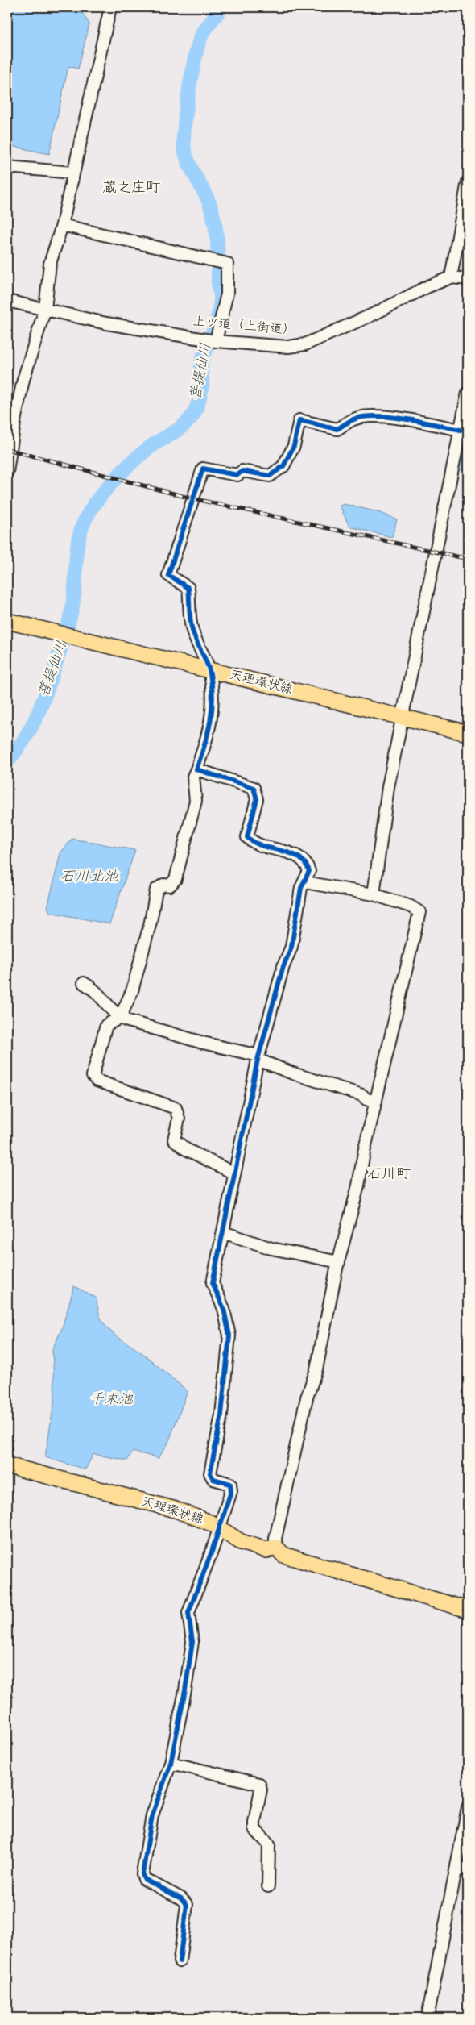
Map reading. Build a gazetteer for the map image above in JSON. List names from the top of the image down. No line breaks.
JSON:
{"streets":{"main road":["天理環状線"],"street":["上ツ道（上街道）"]},"districts":["蔵之庄町","石川町"],"water":["菩提仙川","石川北池","千束池"]}
